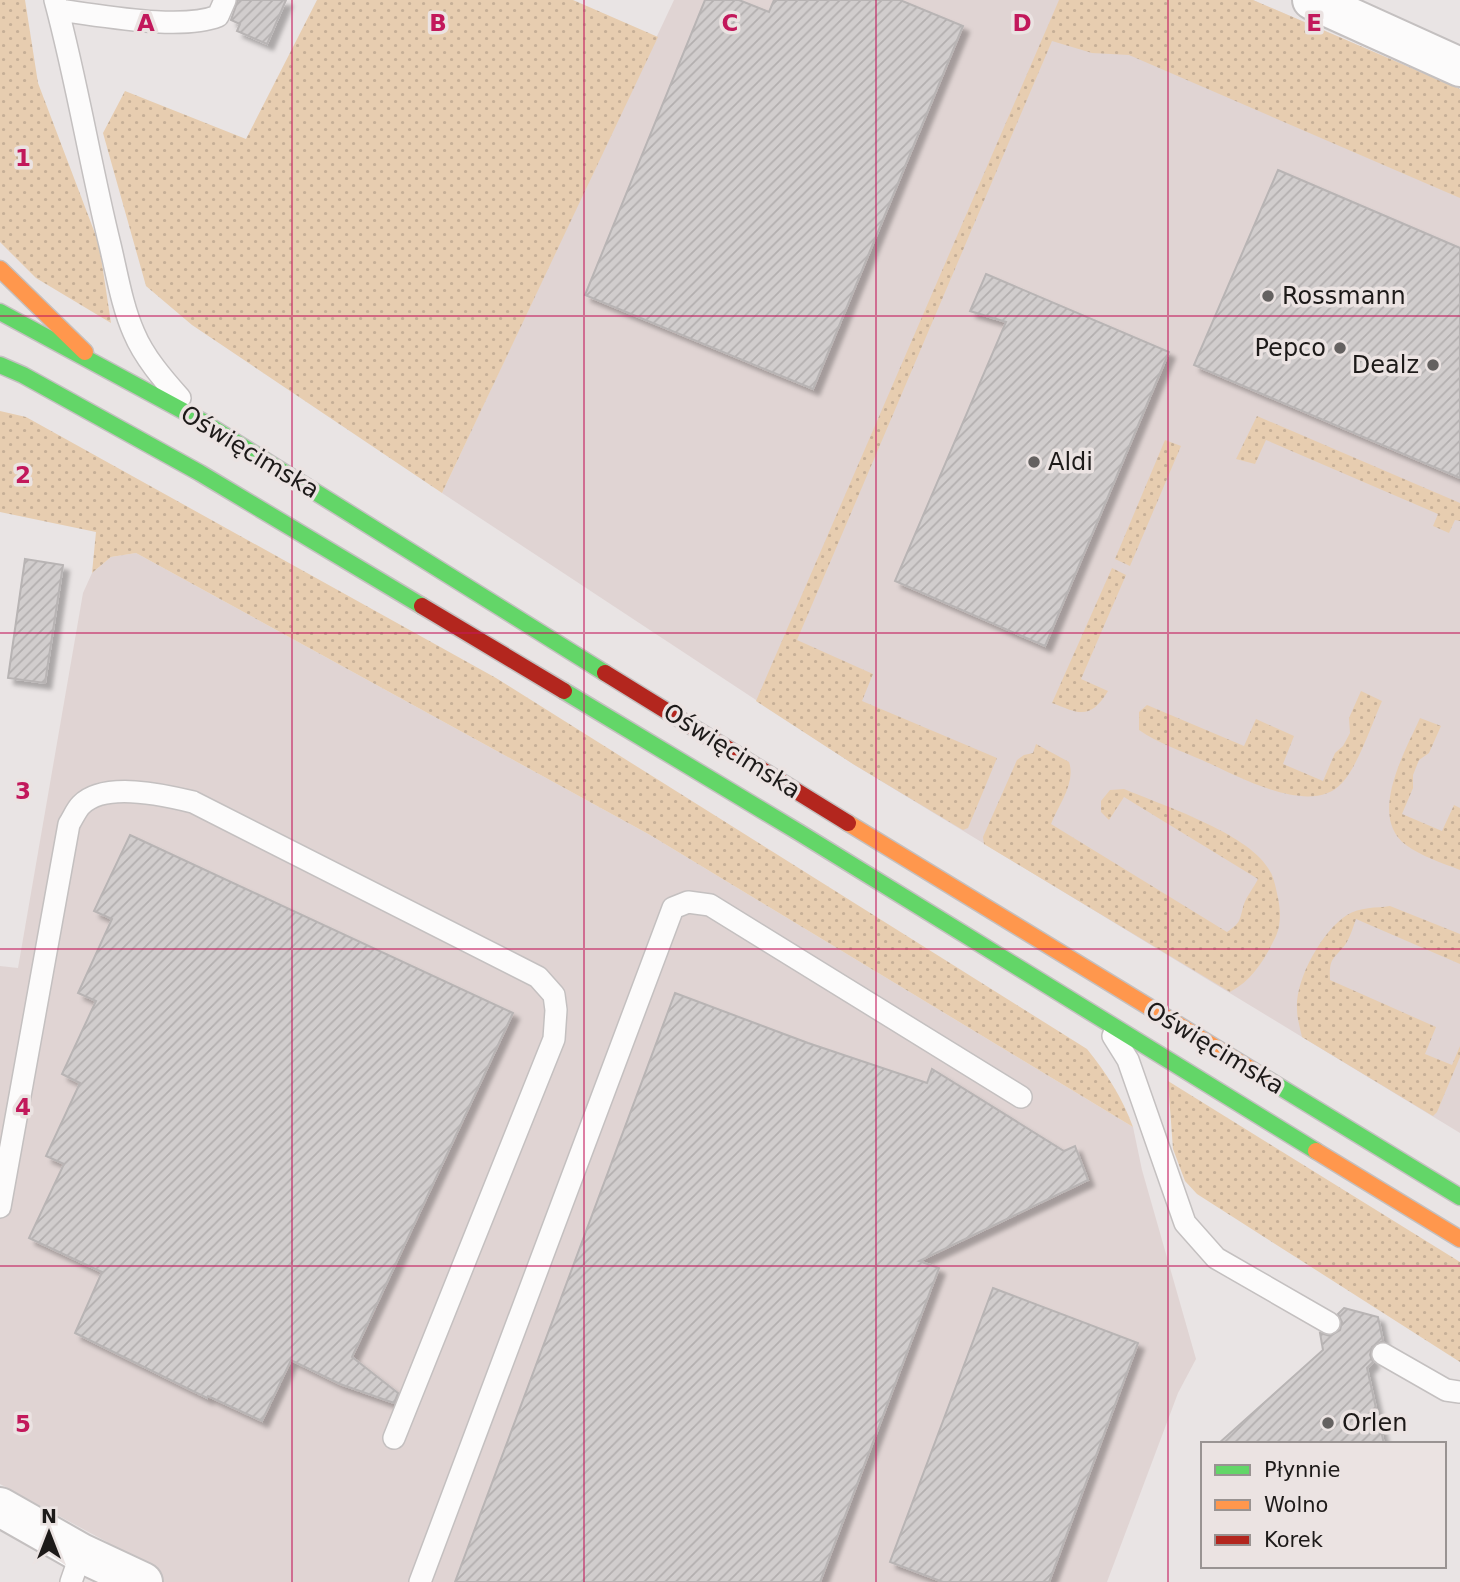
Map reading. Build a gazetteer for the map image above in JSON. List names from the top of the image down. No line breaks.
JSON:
{"streets":{"main road":["Oświęcimska"]},"places":["Rossmann","Pepco","Dealz","Aldi","Orlen"],"legend":["Płynnie","Wolno","Korek"],"north":"top","grid":{"columns":["A","B","C","D","E"],"rows":["1","2","3","4","5"]}}
